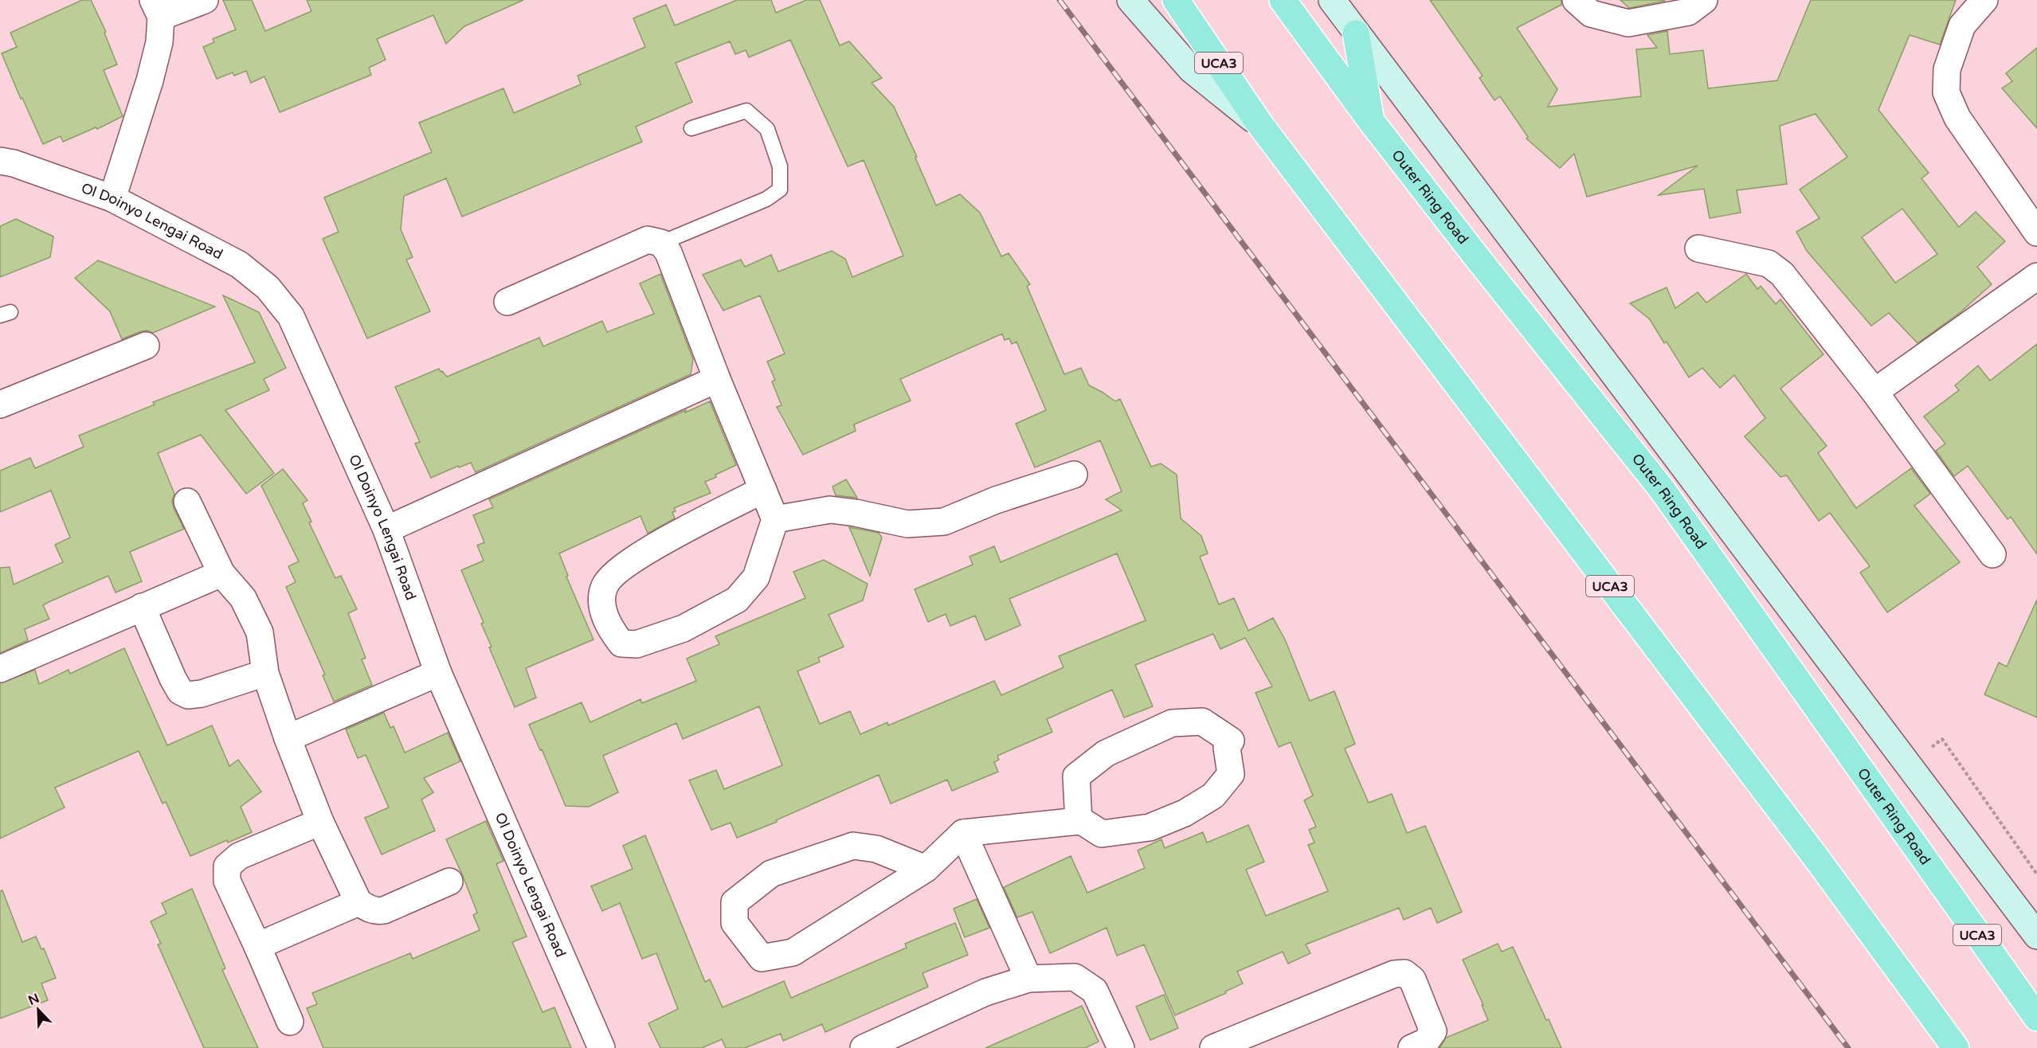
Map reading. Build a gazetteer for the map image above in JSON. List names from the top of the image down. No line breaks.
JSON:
{"streets":{"main road":["UCA3","Outer Ring Road"],"street":["Ol Doinyo Lengai Road"]},"north":"top left"}
